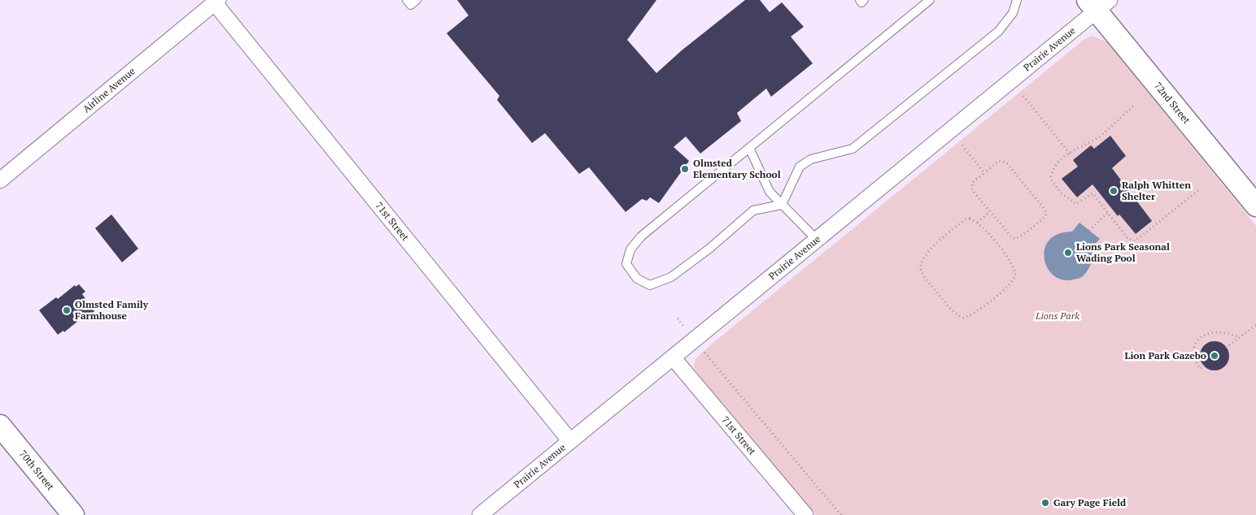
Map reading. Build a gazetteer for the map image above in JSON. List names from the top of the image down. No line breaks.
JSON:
{"streets":{"street":["Prairie Avenue","Airline Avenue","72nd Street","71st Street","70th Street"]},"crossings":[["Prairie Avenue","72nd Street"],["Prairie Avenue","71st Street"],["Airline Avenue","71st Street"]],"parks":["Lions Park"],"places":["Olmsted Elementary School","Ralph Whitten Shelter","Lions Park Seasonal Wading Pool","Olmsted Family Farmhouse","Lion Park Gazebo","Gary Page Field"]}
